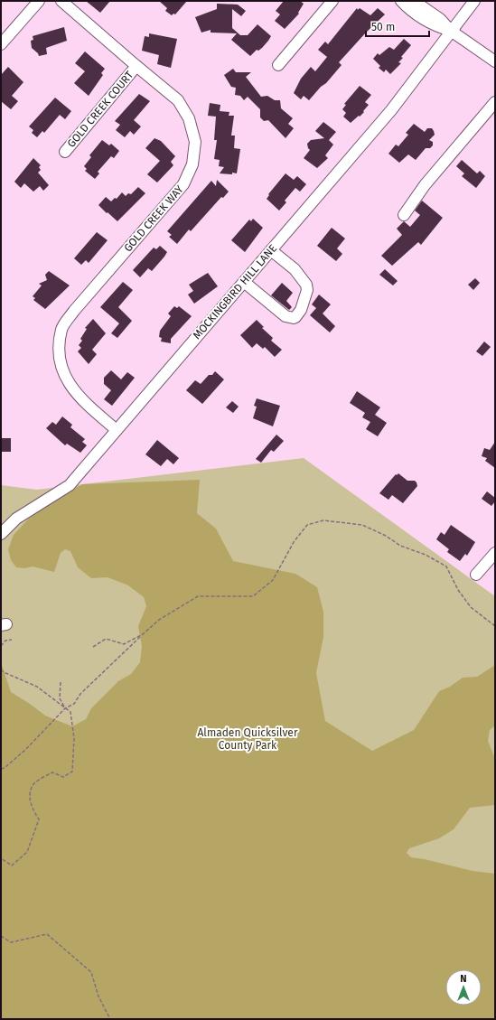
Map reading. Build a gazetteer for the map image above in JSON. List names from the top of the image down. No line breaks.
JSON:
{"streets":{"street":["GOLD CREEK COURT","GOLD CREEK WAY","MOCKINGBIRD HILL LANE"]},"crossings":[["GOLD CREEK COURT","GOLD CREEK WAY"],["GOLD CREEK WAY","MOCKINGBIRD HILL LANE"]],"parks":["Almaden Quicksilver County Park"],"scale_bar":"50 m","north":"top"}
